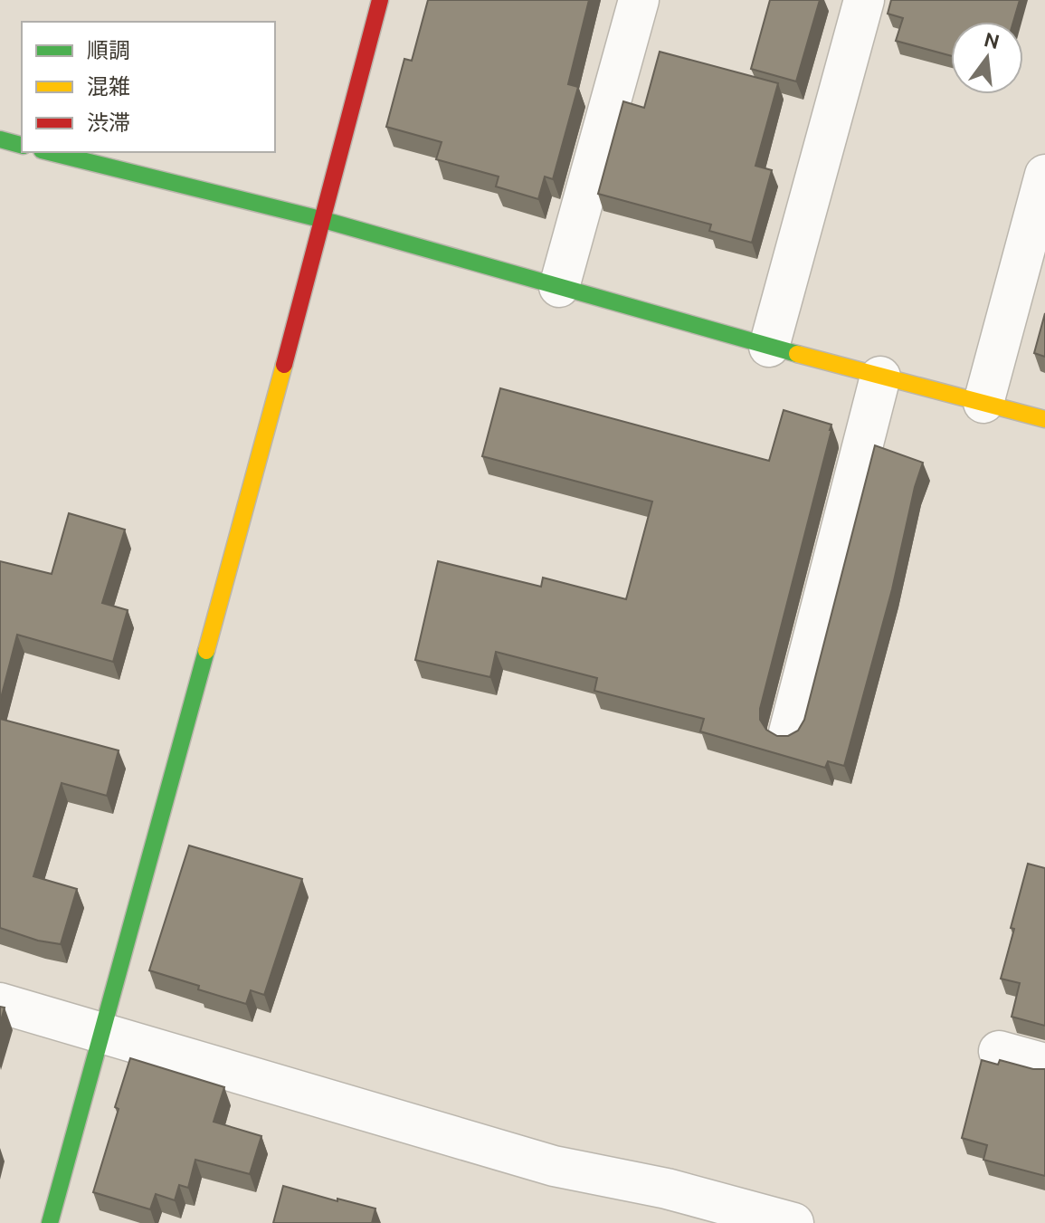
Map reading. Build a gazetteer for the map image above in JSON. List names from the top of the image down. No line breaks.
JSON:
{"legend":["順調","混雑","渋滞"],"north":"top"}
